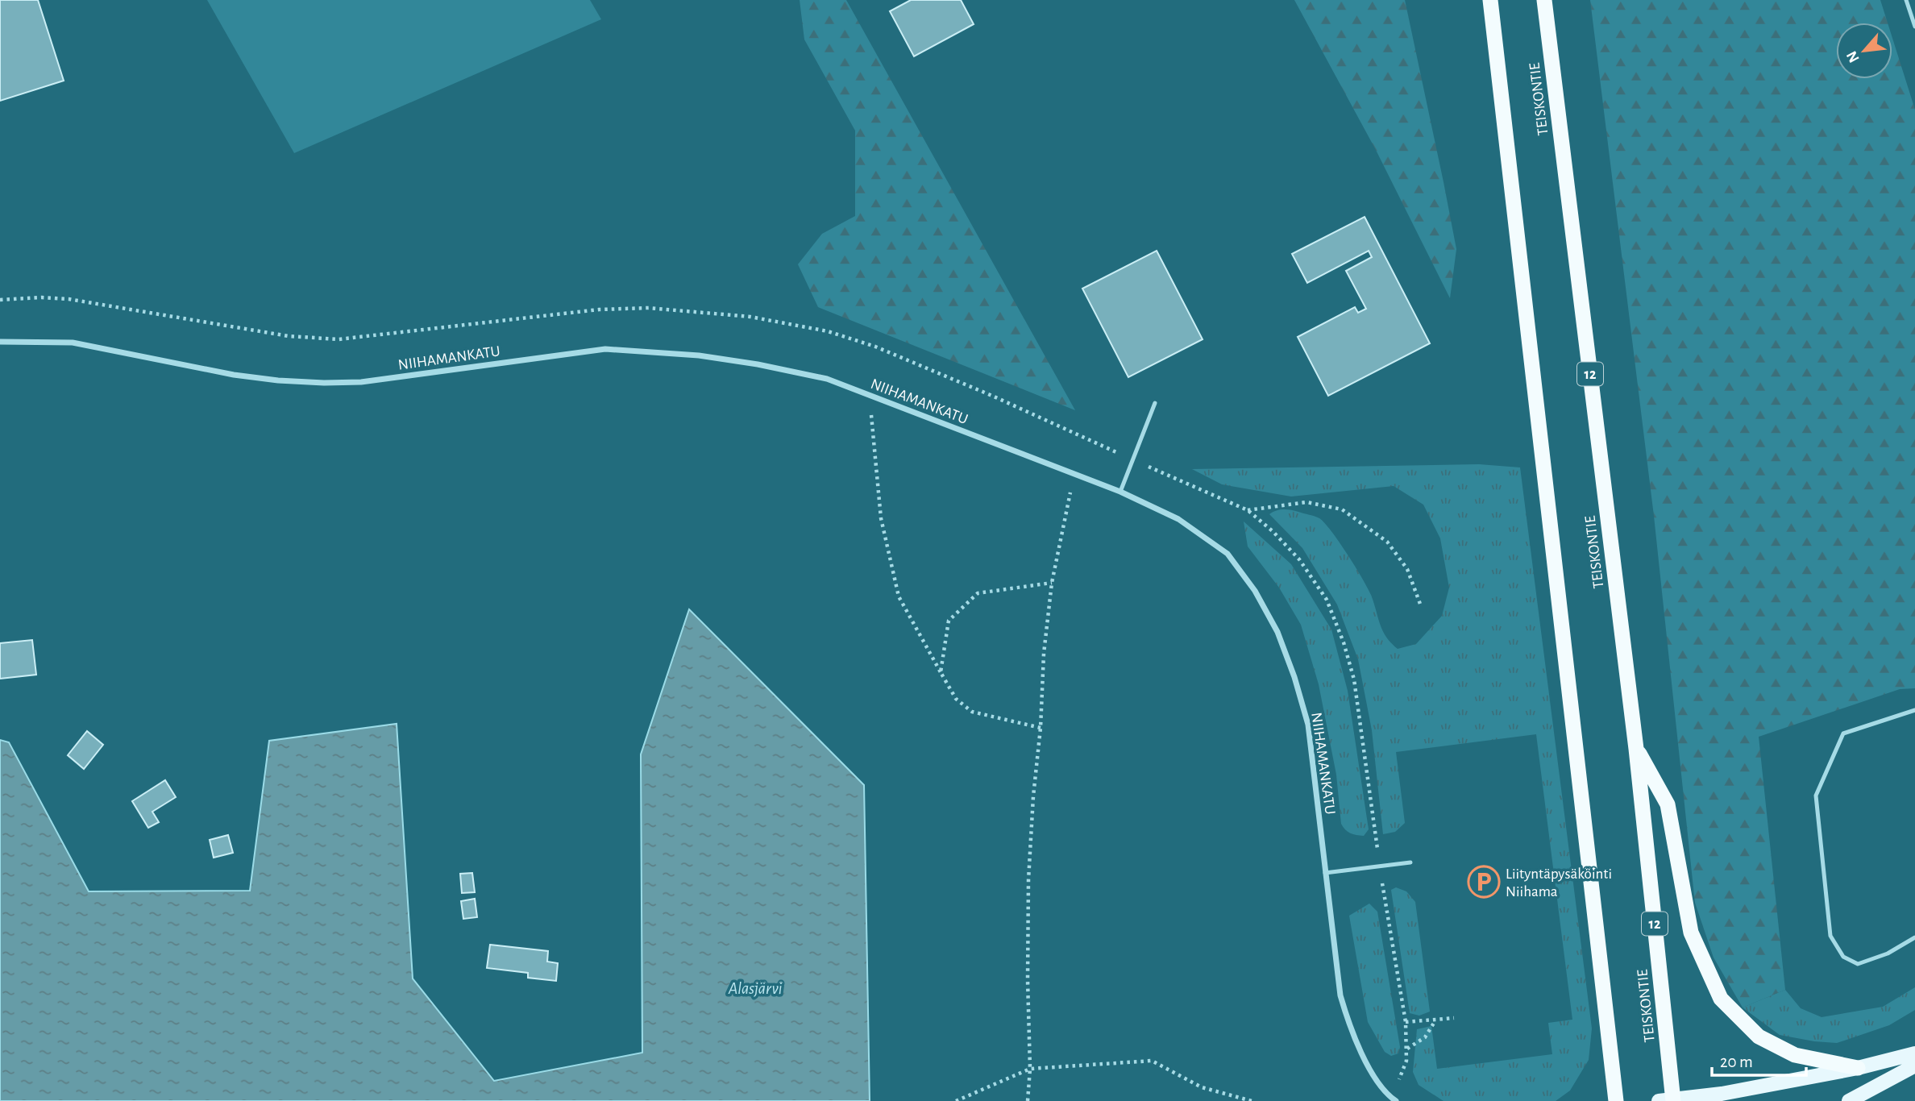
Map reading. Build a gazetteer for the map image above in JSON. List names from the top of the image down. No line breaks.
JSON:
{"streets":{"highway":["TEISKONTIE","12"],"street":["NIIHAMANKATU"]},"water":["Alasjärvi"],"places":{"parking":["Liityntäpysäköinti Niihama"]},"scale_bar":"20 m","north":"bottom left"}
